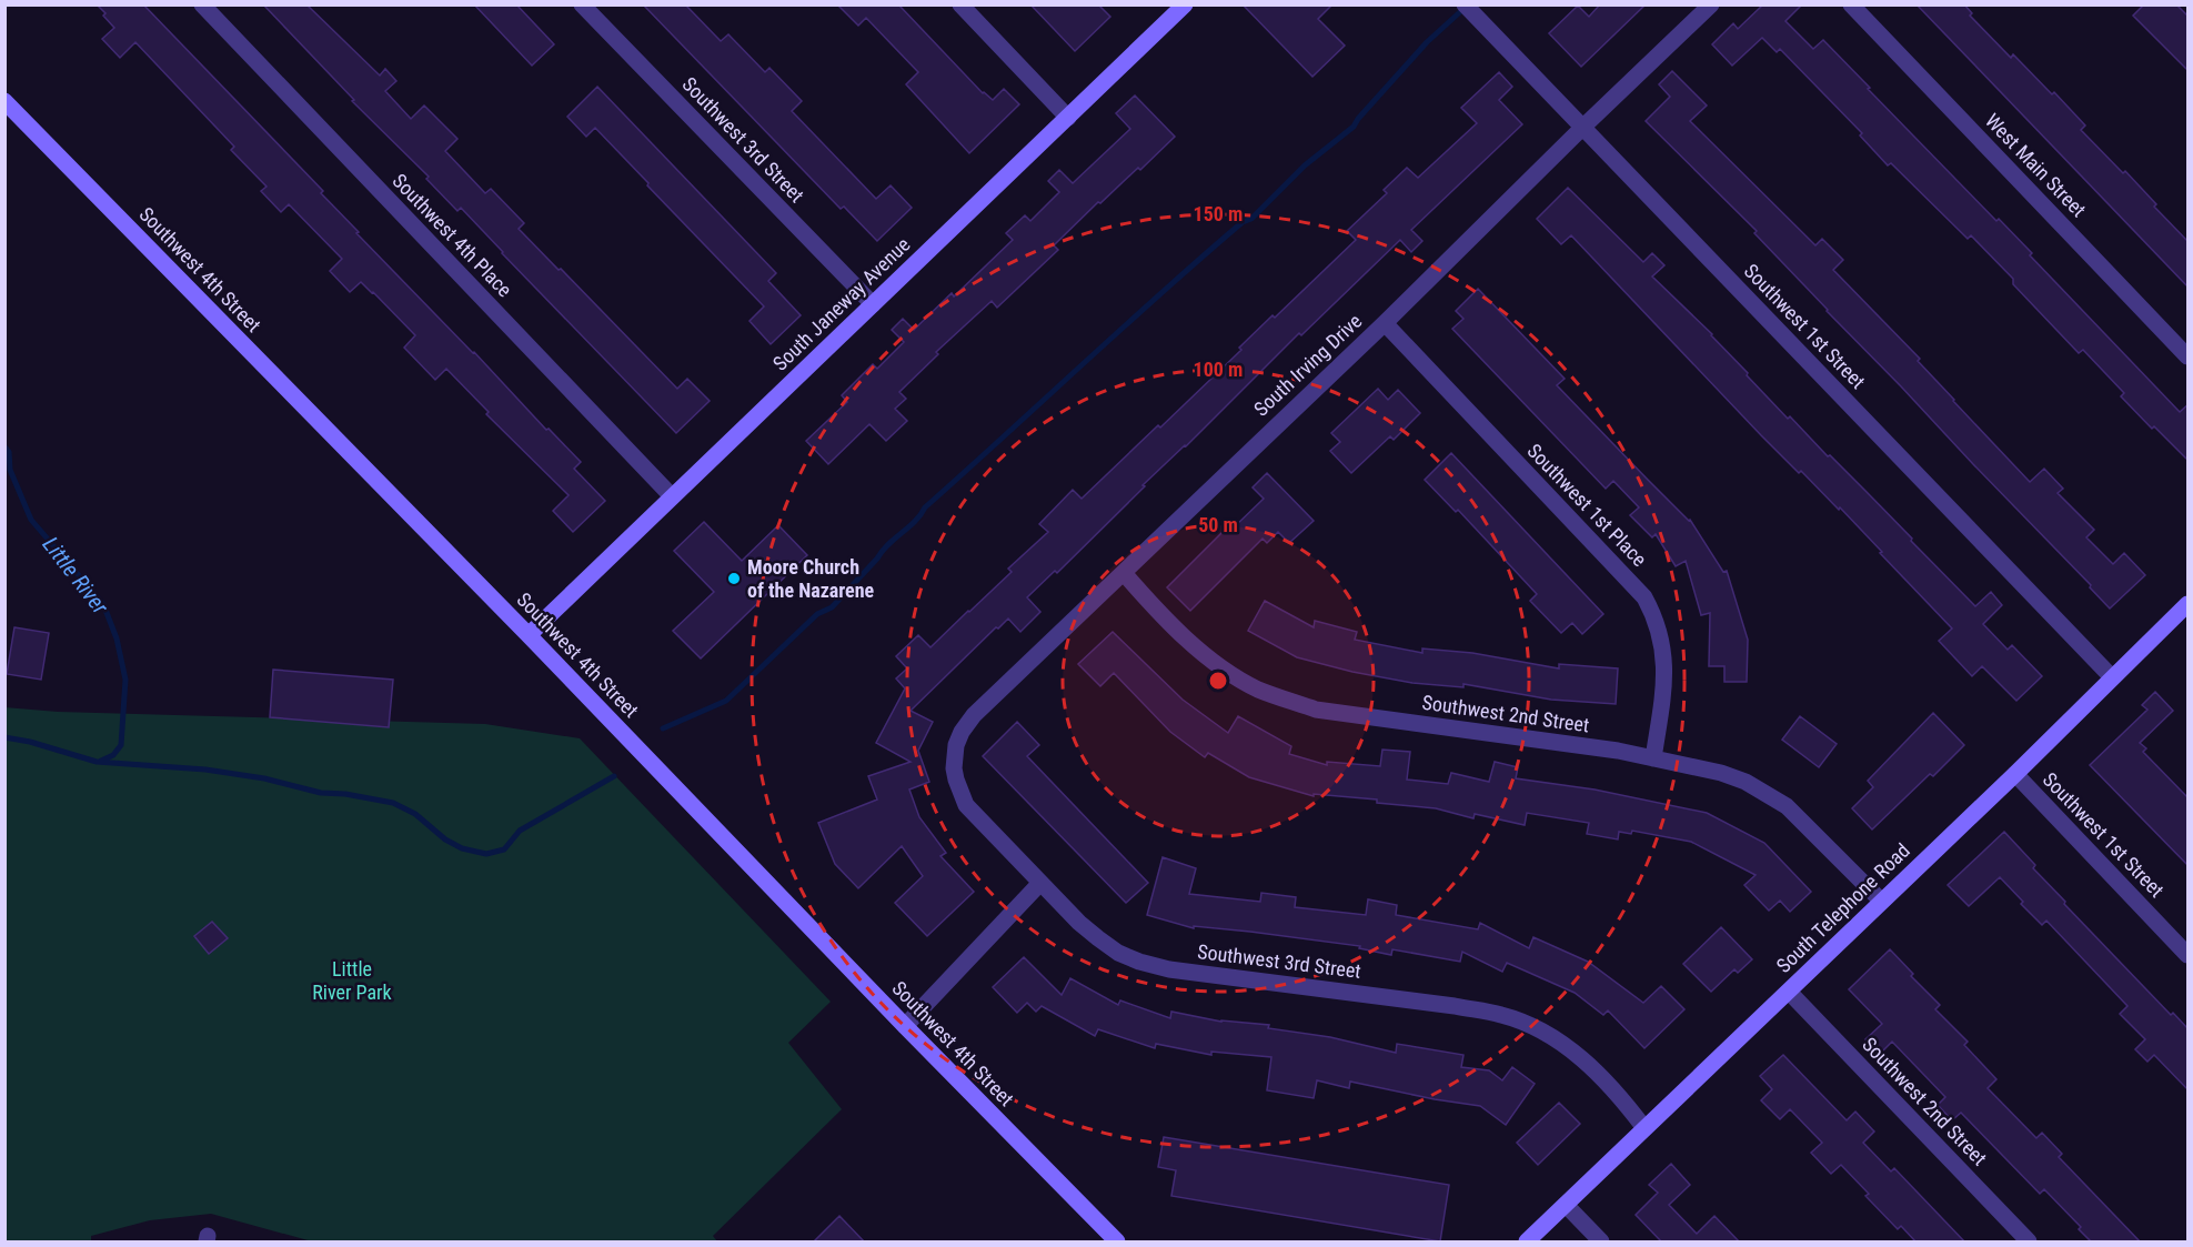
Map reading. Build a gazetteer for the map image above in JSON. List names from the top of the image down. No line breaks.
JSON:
{"streets":{"street":["Southwest 3rd Street","West Main Street","Southwest 4th Place","Southwest 4th Street","South Janeway Avenue","Southwest 1st Street","South Irving Drive","Southwest 1st Place","Southwest 2nd Street","South Telephone Road"]},"crossings":[["Southwest 3rd Street","South Janeway Avenue"],["Southwest 3rd Street","South Irving Drive"],["Southwest 3rd Street","South Telephone Road"],["Southwest 4th Place","South Janeway Avenue"],["Southwest 4th Street","South Janeway Avenue"],["Southwest 1st Street","South Irving Drive"],["Southwest 1st Street","South Telephone Road"],["South Irving Drive","Southwest 1st Place"],["South Irving Drive","Southwest 2nd Street"],["Southwest 1st Place","Southwest 2nd Street"],["Southwest 2nd Street","South Telephone Road"]],"water":["Little River"],"parks":["Little River Park"],"places":["Moore Church of the Nazarene"],"rings":["150 m","100 m","50 m"]}
